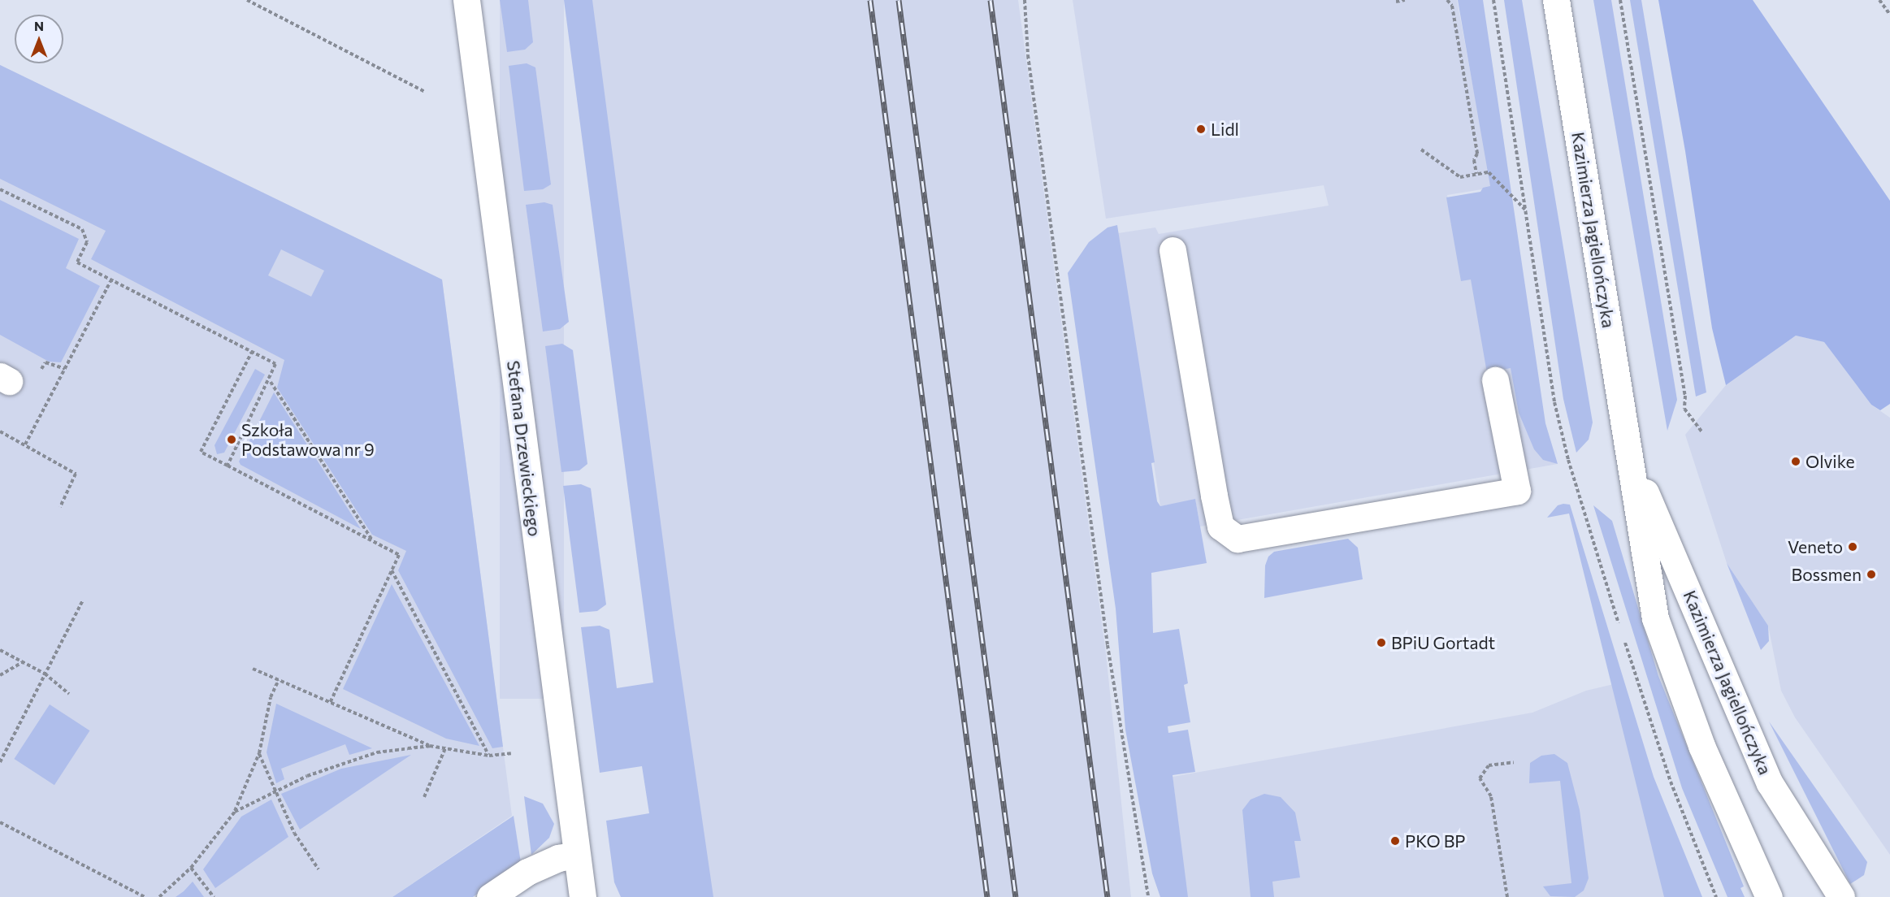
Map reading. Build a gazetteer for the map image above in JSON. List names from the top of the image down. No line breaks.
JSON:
{"streets":{"main road":["Kazimierza Jagiellończyka","Stefana Drzewieckiego"]},"places":["Lidl","Szkoła Podstawowa nr 9","Olvike","Veneto","Bossmen","BPiU Gortadt","PKO BP"],"north":"top"}
